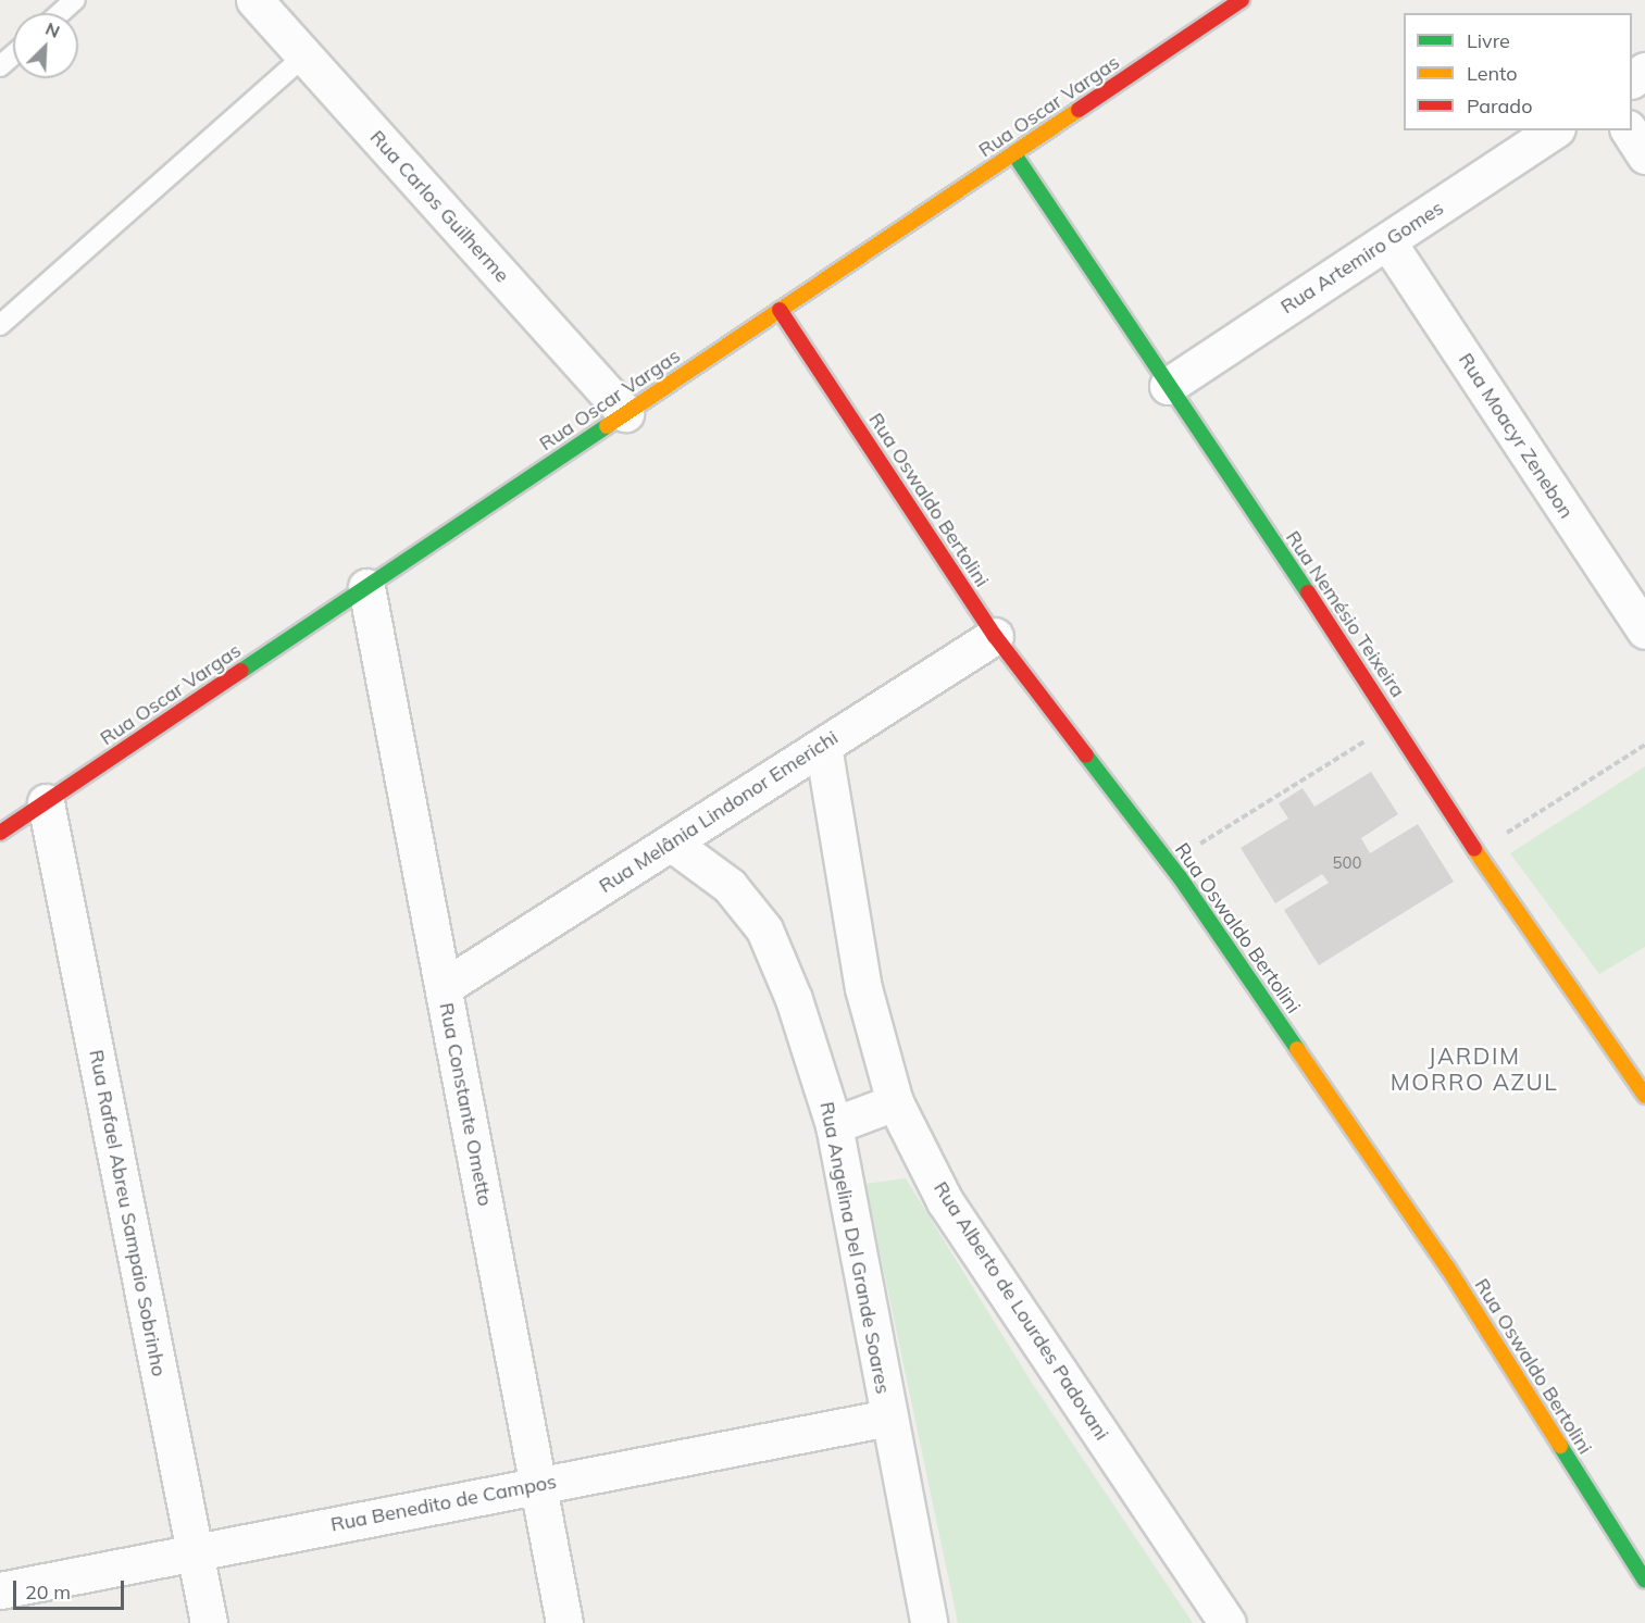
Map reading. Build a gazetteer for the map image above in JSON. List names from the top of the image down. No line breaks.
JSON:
{"streets":{"street":["Rua Oscar Vargas","Rua Carlos Guilherme","Rua Artemiro Gomes","Rua Moacyr Zenebon","Rua Oswaldo Bertolini","Rua Nemésio Teixeira","Rua Melânia Lindonor Emerichi","Rua Constante Ometto","Rua Rafael Abreu Sampaio Sobrinho","Rua Angelina Del Grande Soares","Rua Alberto de Lourdes Padovani","Rua Benedito de Campos"]},"crossings":[["Rua Oscar Vargas","Rua Carlos Guilherme"],["Rua Oscar Vargas","Rua Oswaldo Bertolini"],["Rua Oscar Vargas","Rua Nemésio Teixeira"],["Rua Oscar Vargas","Rua Constante Ometto"],["Rua Oscar Vargas","Rua Rafael Abreu Sampaio Sobrinho"],["Rua Artemiro Gomes","Rua Moacyr Zenebon"],["Rua Artemiro Gomes","Rua Nemésio Teixeira"],["Rua Oswaldo Bertolini","Rua Melânia Lindonor Emerichi"],["Rua Melânia Lindonor Emerichi","Rua Constante Ometto"],["Rua Melânia Lindonor Emerichi","Rua Angelina Del Grande Soares"],["Rua Melânia Lindonor Emerichi","Rua Alberto de Lourdes Padovani"],["Rua Constante Ometto","Rua Benedito de Campos"],["Rua Rafael Abreu Sampaio Sobrinho","Rua Benedito de Campos"],["Rua Angelina Del Grande Soares","Rua Benedito de Campos"]],"districts":["JARDIM MORRO AZUL"],"house_numbers":["500"],"legend":["Livre","Lento","Parado"],"scale_bar":"20 m","north":"top right"}
